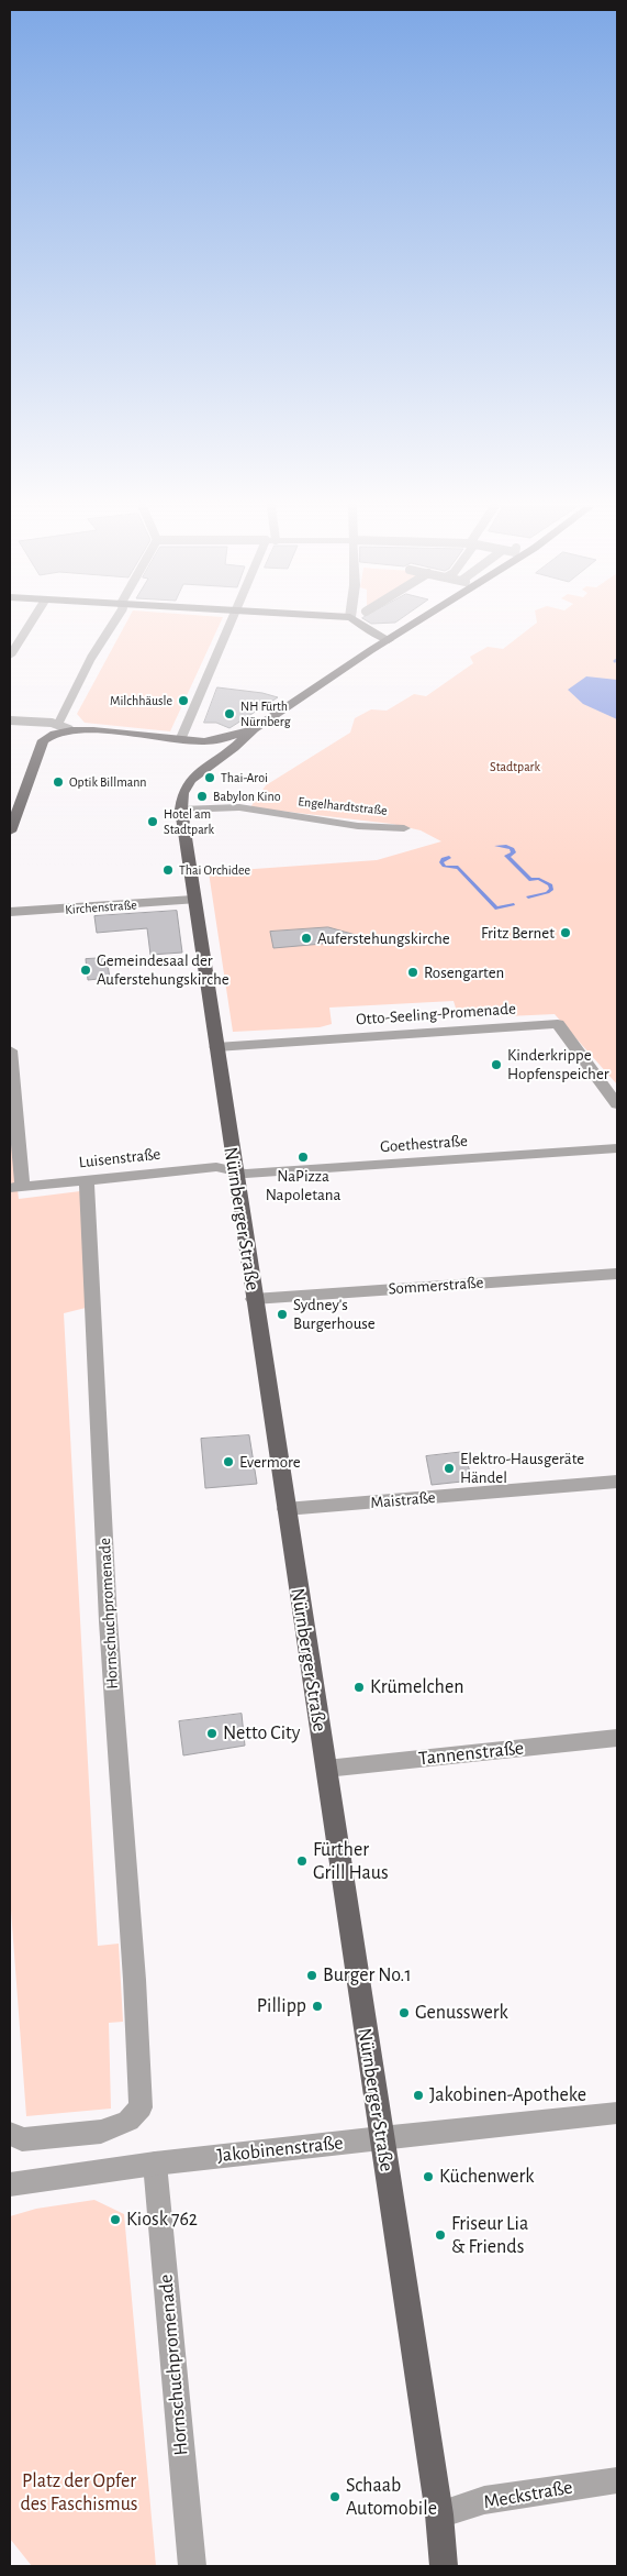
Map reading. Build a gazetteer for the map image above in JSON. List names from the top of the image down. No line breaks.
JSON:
{"streets":{"main road":["Nürnberger Straße"],"street":["Engelhardtstraße","Kirchenstraße","Otto-Seeling-Promenade","Goethestraße","Luisenstraße","Sommerstraße","Maistraße","Hornschuchpromenade","Tannenstraße","Jakobinenstraße","Meckstraße"]},"crossings":[["Engelhardtstraße","Nürnberger Straße"],["Kirchenstraße","Nürnberger Straße"],["Otto-Seeling-Promenade","Nürnberger Straße"],["Goethestraße","Luisenstraße"],["Goethestraße","Nürnberger Straße"],["Luisenstraße","Nürnberger Straße"],["Luisenstraße","Hornschuchpromenade"],["Nürnberger Straße","Sommerstraße"],["Nürnberger Straße","Maistraße"],["Nürnberger Straße","Tannenstraße"],["Nürnberger Straße","Jakobinenstraße"],["Nürnberger Straße","Meckstraße"],["Hornschuchpromenade","Jakobinenstraße"]],"parks":["Stadtpark","Platz der Opfer des Faschismus"],"places":["Milchhäusle","NH Fürth Nürnberg","Thai-Aroi","Optik Billmann","Babylon Kino","Hotel am Stadtpark","Thai Orchidee","Fritz Bernet","Auferstehungskirche","Gemeindesaal der Auferstehungskirche","Rosengarten","Kinderkrippe Hopfenspeicher","NaPizza Napoletana","Sydney's Burgerhouse","Evermore","Elektro-Hausgeräte Händel","Krümelchen","Netto City","Fürther Grill Haus","Burger No.1","Pillipp","Genusswerk","Jakobinen-Apotheke","Küchenwerk","Kiosk 762","Friseur Lia & Friends","Schaab Automobile"]}
